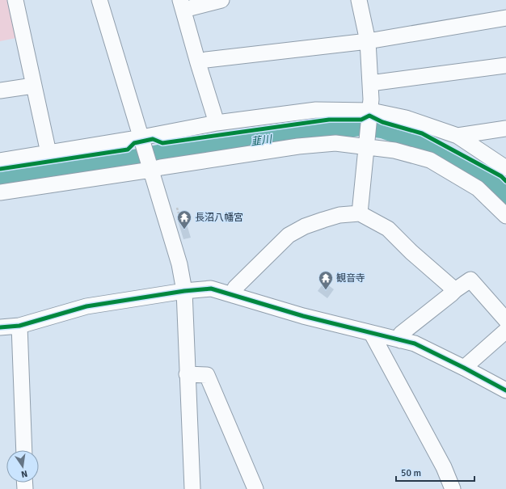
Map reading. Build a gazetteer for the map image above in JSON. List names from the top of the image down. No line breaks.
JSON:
{"water":["韮川"],"places":{"temple":["長沼八幡宮","観音寺"]},"scale_bar":"50 m","north":"bottom"}
